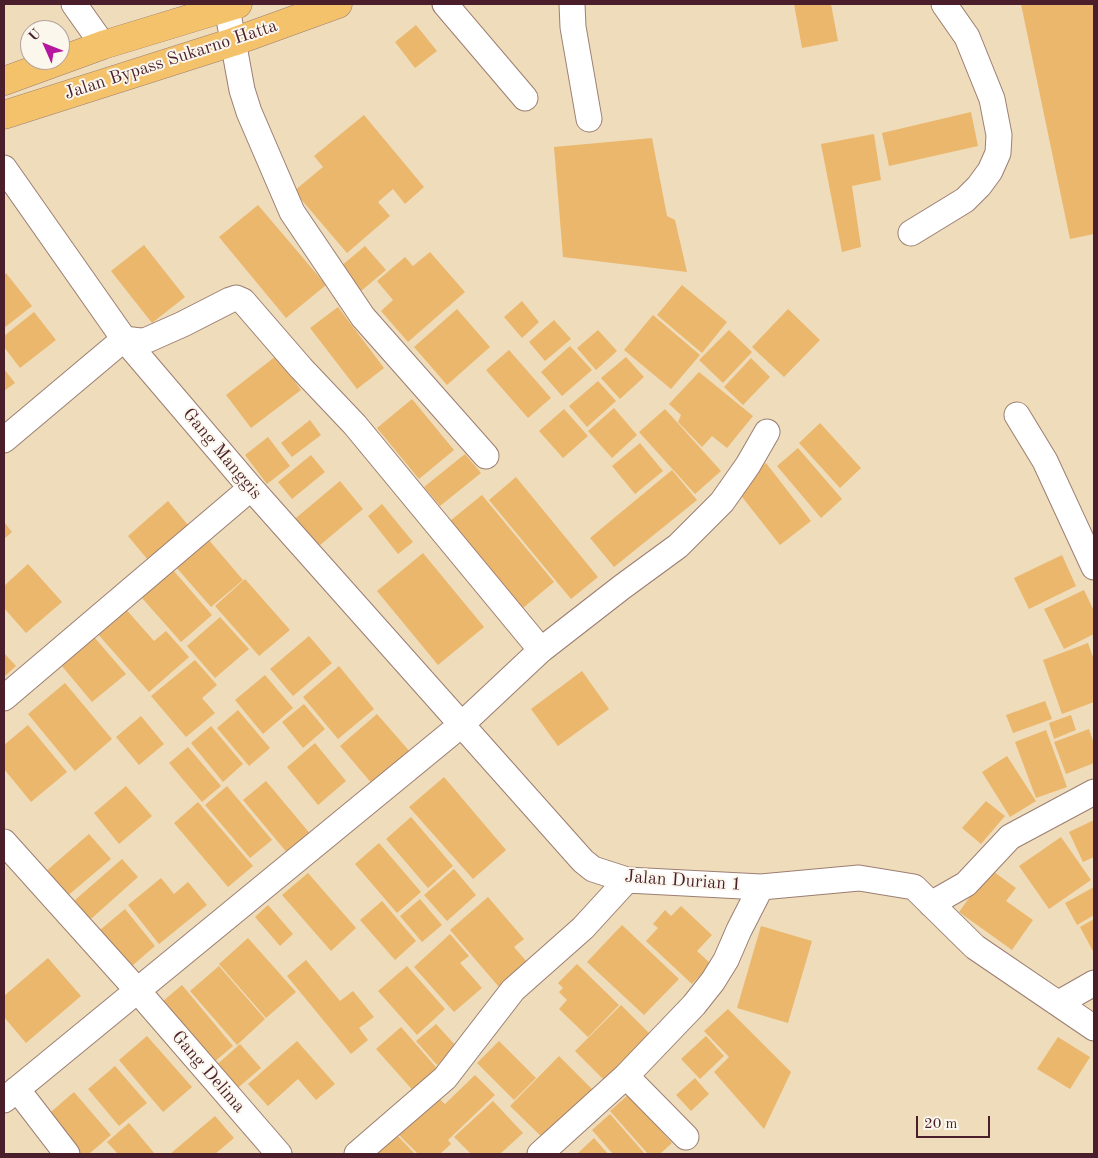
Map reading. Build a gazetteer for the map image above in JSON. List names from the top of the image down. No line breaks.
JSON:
{"streets":{"highway":["Jalan Bypass Sukarno Hatta"],"street":["Gang Manggis","Jalan Durian 1","Gang Delima"]},"crossings":[["Gang Manggis","Jalan Durian 1"]],"scale_bar":"20 m","north":"top left"}
